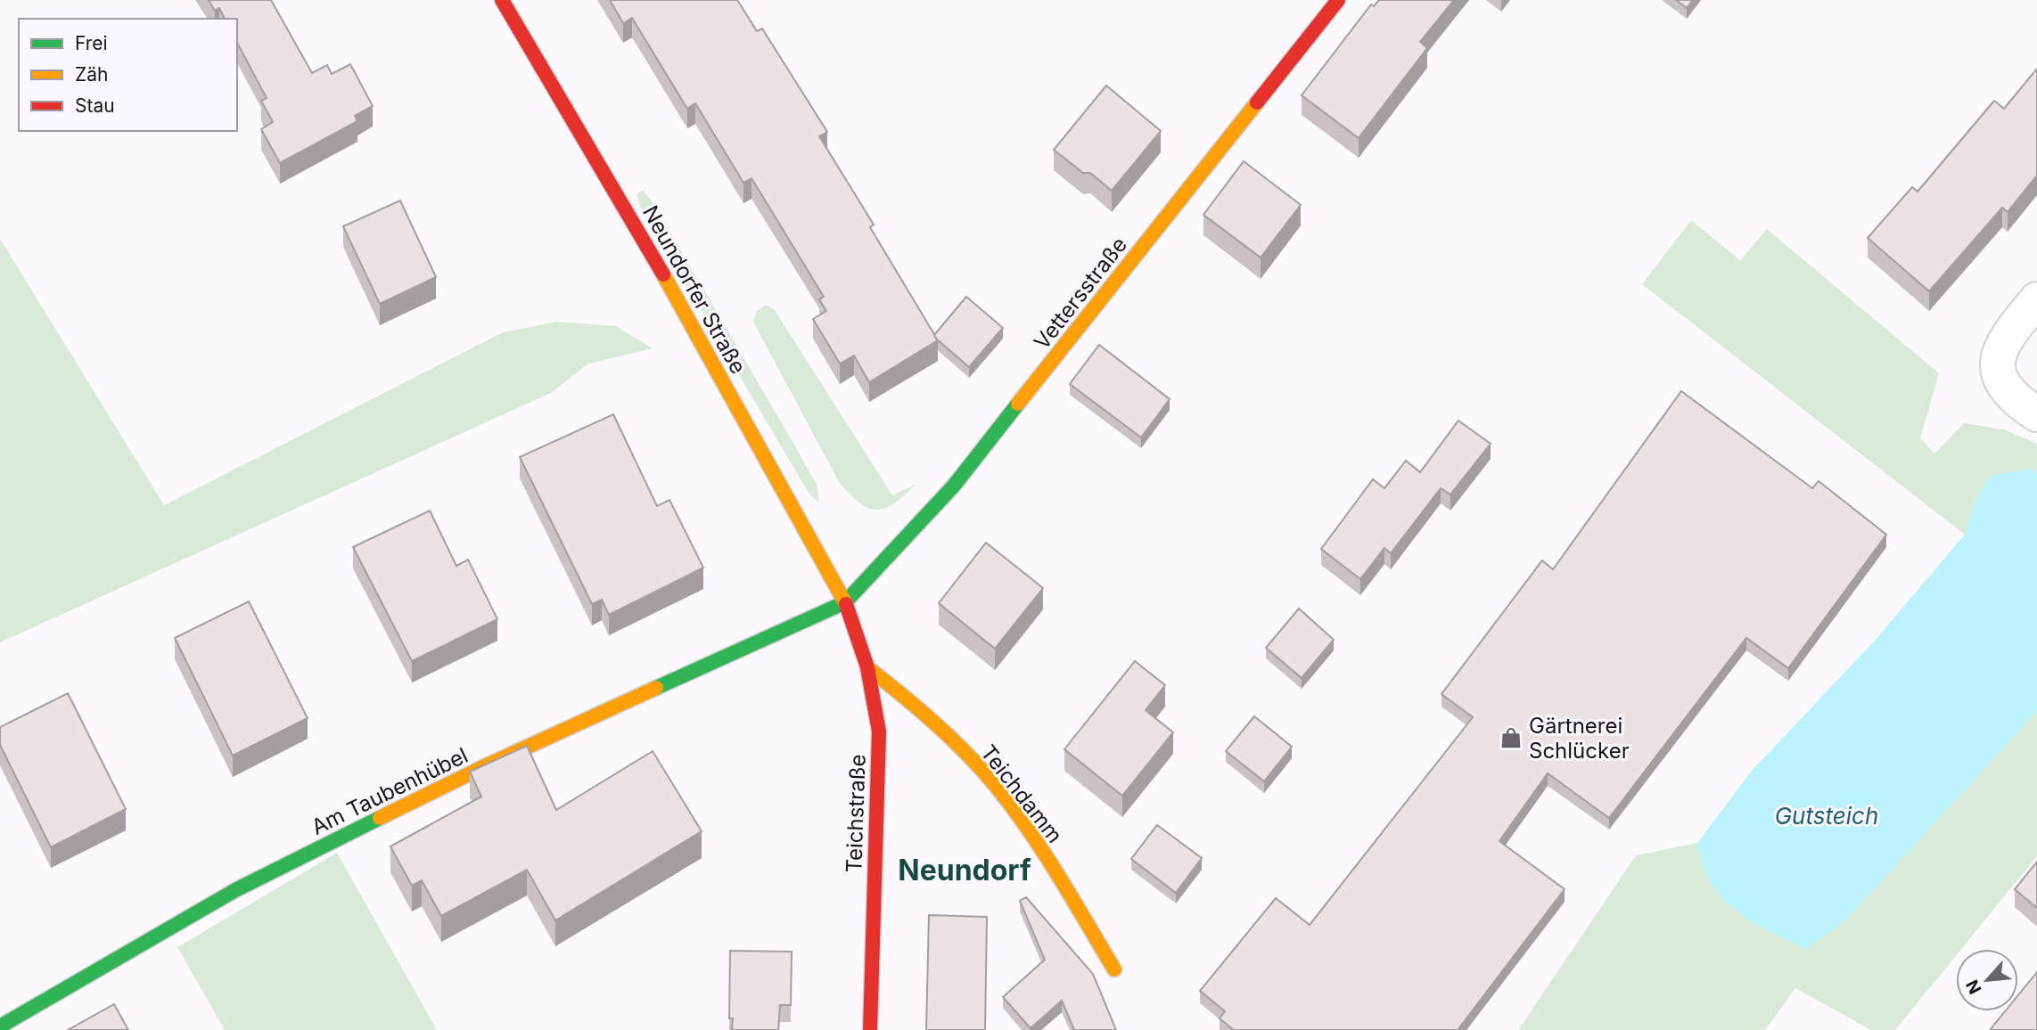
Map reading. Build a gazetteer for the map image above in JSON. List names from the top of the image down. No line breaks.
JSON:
{"streets":{"street":["Neundorfer Straße","Vettersstraße","Am Taubenhübel","Teichdamm","Teichstraße"]},"crossings":[["Neundorfer Straße","Vettersstraße"],["Neundorfer Straße","Am Taubenhübel"],["Neundorfer Straße","Teichstraße"],["Vettersstraße","Am Taubenhübel"],["Vettersstraße","Teichstraße"],["Am Taubenhübel","Teichstraße"],["Teichdamm","Teichstraße"]],"districts":["Neundorf"],"water":["Gutsteich"],"places":{"shop":["Gärtnerei Schlücker"]},"legend":["Frei","Zäh","Stau"],"north":"bottom left"}
